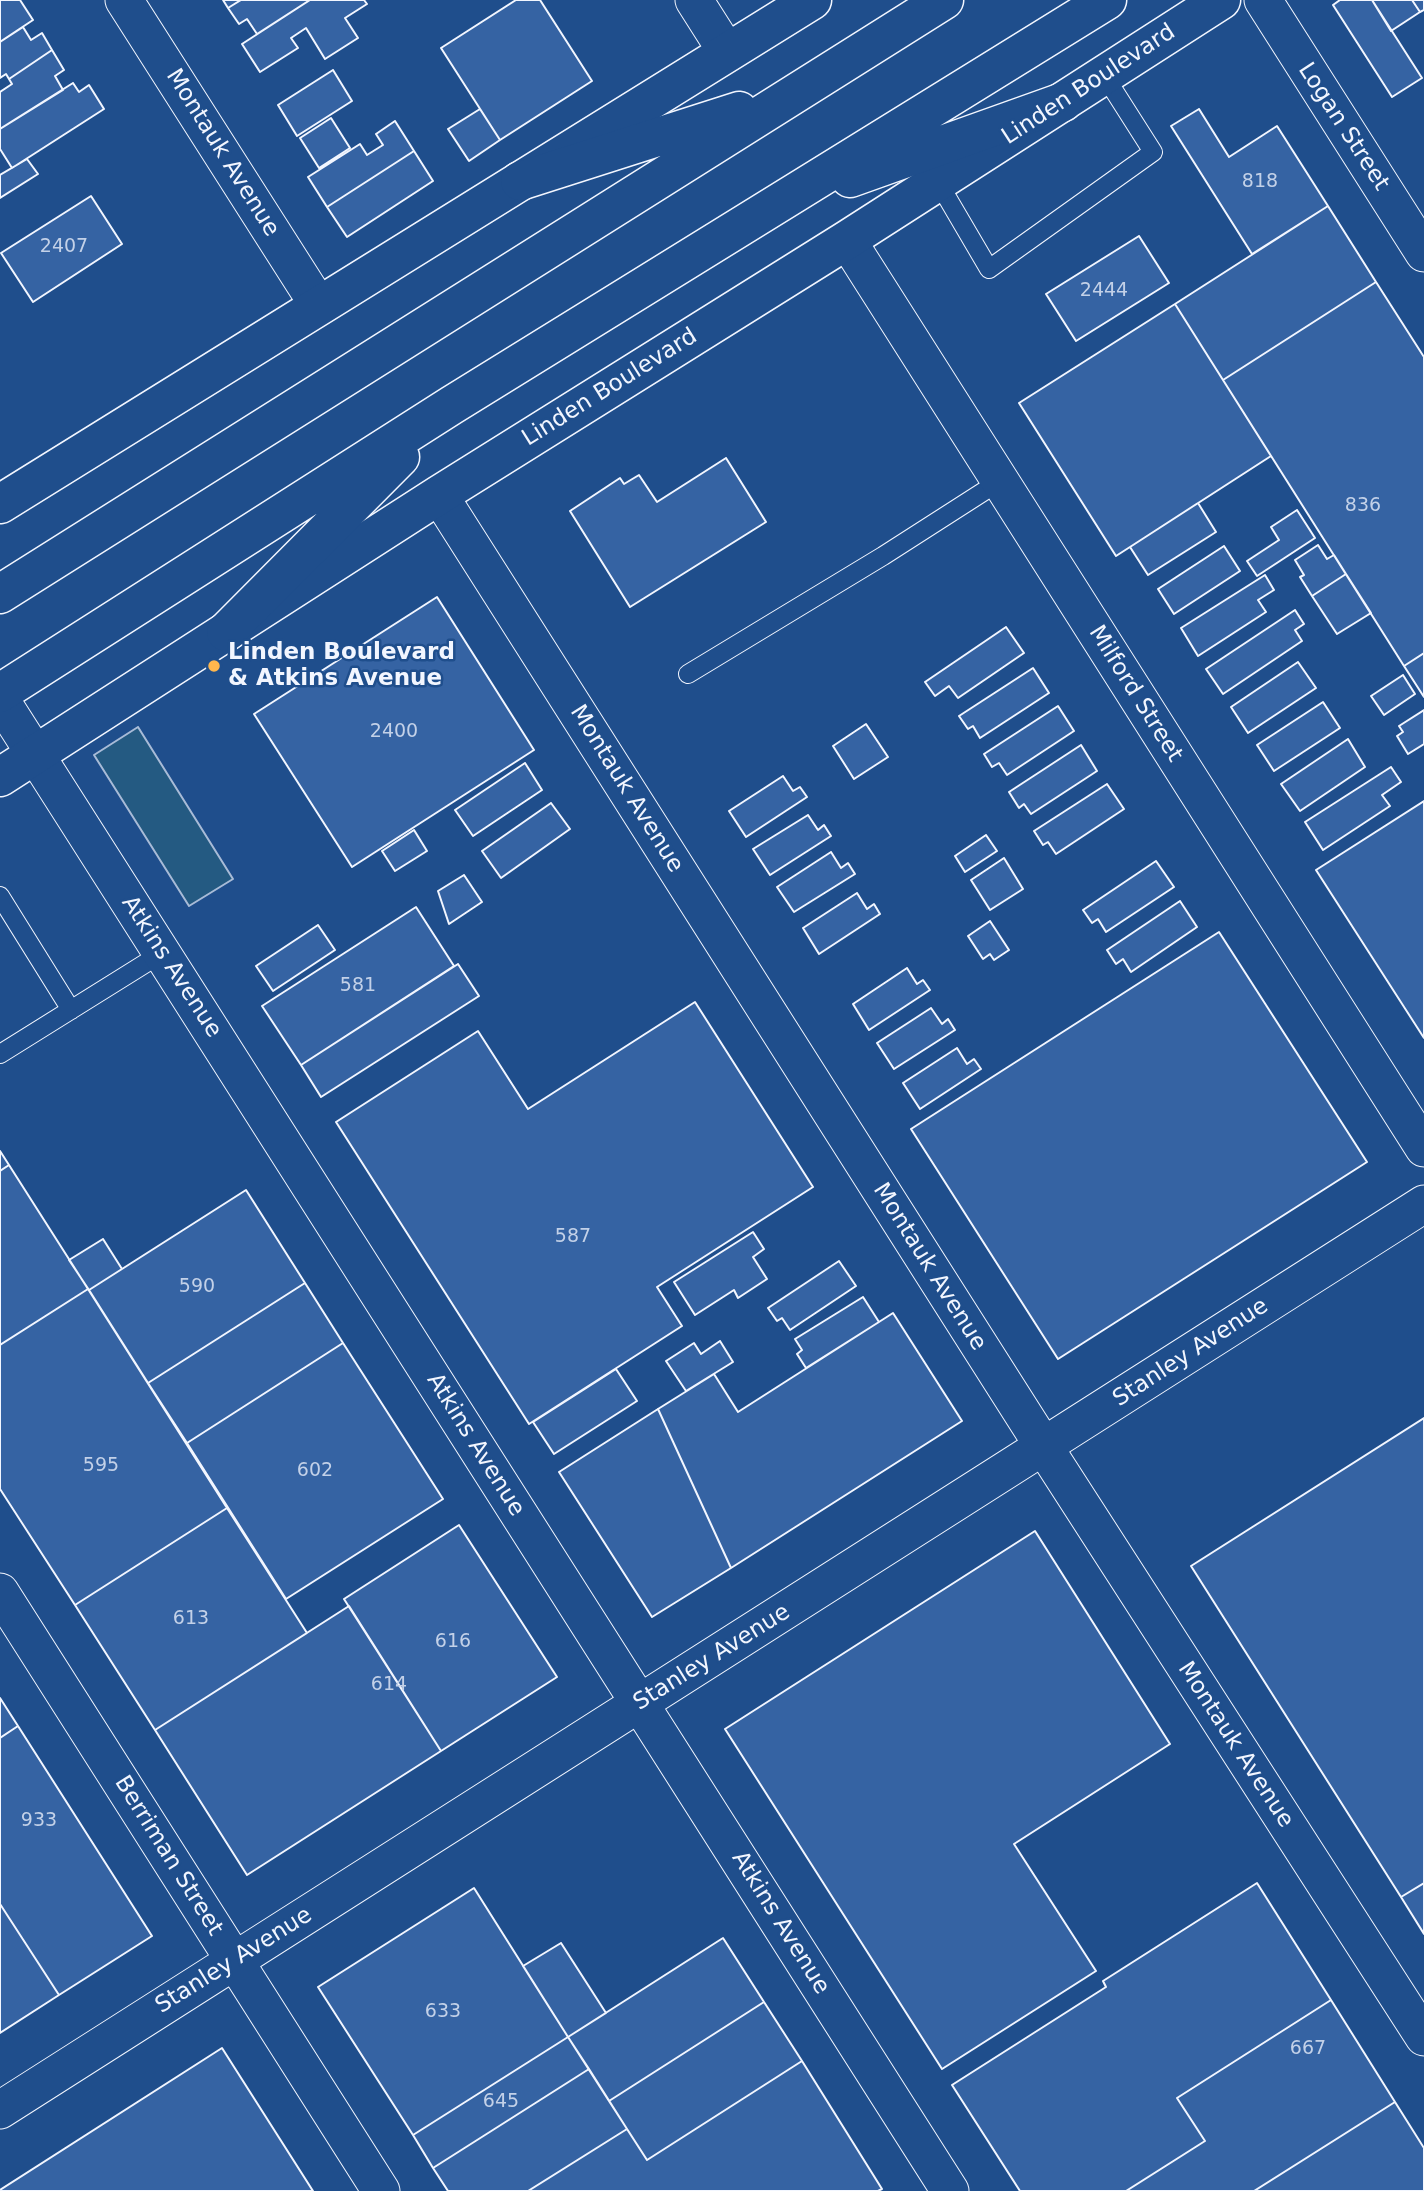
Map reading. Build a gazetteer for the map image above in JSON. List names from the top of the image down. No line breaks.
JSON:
{"streets":{"main road":["Linden Boulevard"],"street":["Logan Street","Montauk Avenue","Milford Street","Atkins Avenue","Stanley Avenue","Berriman Street"]},"crossings":[["Linden Boulevard","Montauk Avenue"],["Linden Boulevard","Milford Street"],["Linden Boulevard","Atkins Avenue"],["Montauk Avenue","Stanley Avenue"],["Atkins Avenue","Stanley Avenue"],["Stanley Avenue","Berriman Street"]],"places":["Linden Boulevard & Atkins Avenue"],"house_numbers":["818","2407","2444","836","2400","581","587","590","595","602","613","616","614","933","633","667","645"]}
